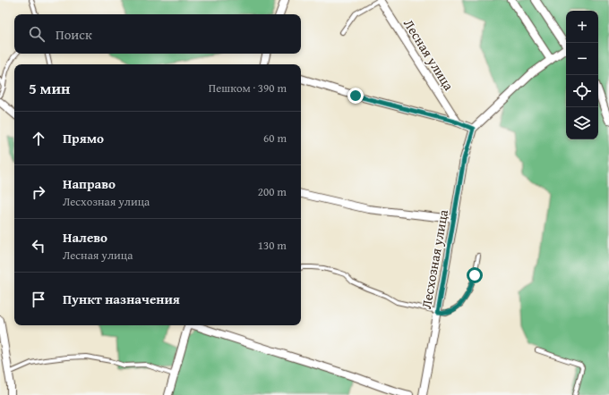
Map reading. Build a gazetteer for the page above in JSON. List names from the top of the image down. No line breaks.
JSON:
{"streets":{"street":["Лесная улица","Лесхозная улица"]},"page":{"map_buttons":["+","−"],"search":"Поиск","heading":["5 мин","Пешком · 390 m"],"list":[["Прямо","60 m"],["Направо","Лесхозная улица","200 m"],["Налево","Лесная улица","130 m"],"Пункт назначения"]}}
